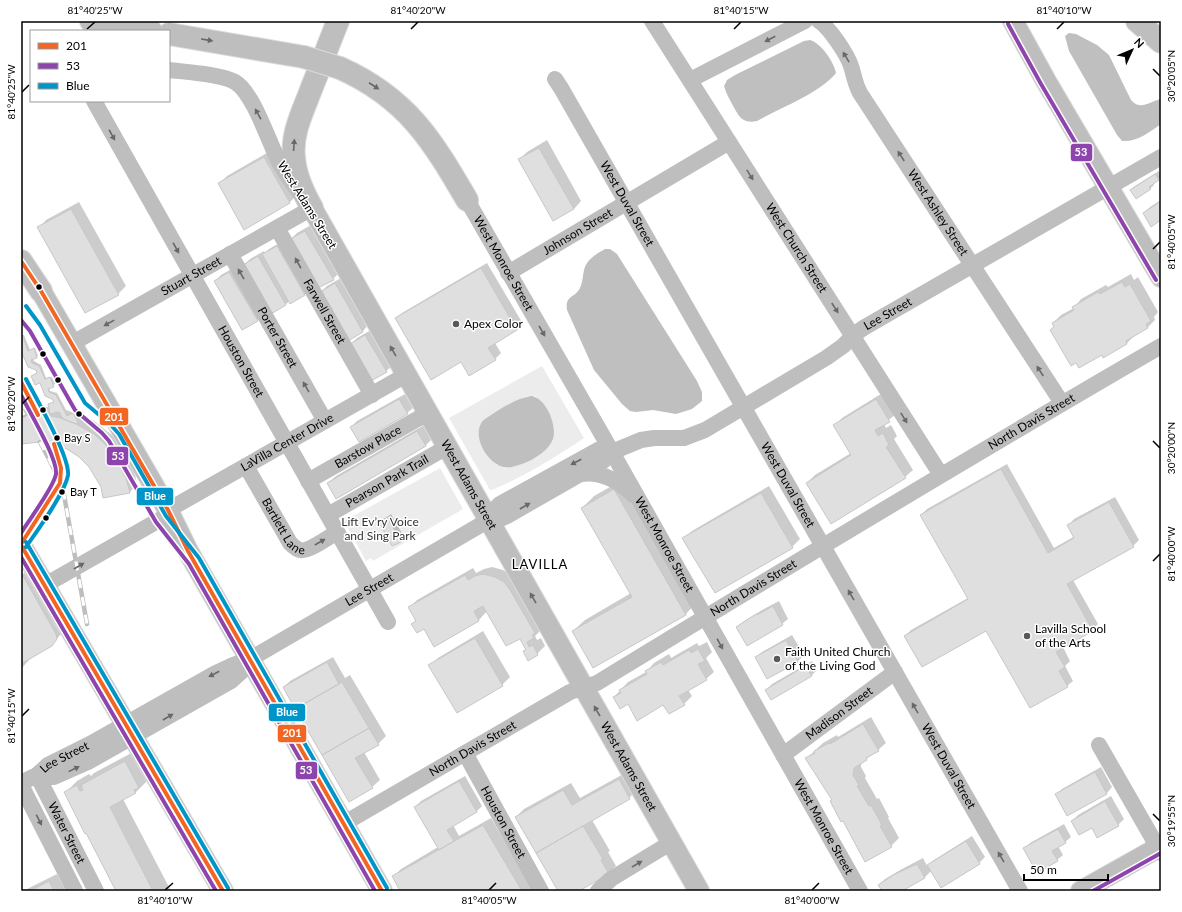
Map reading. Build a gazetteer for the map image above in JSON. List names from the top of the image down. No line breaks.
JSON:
{"streets":{"main road":["West Adams Street"],"street":["West Duval Street","West Ashley Street","Johnson Street","West Church Street","West Monroe Street","Stuart Street","Farwell Street","Lee Street","Porter Street","Houston Street","North Davis Street","LaVilla Center Drive","Barstow Place","Pearson Park Trail","Bartlett Lane","Madison Street","Water Street"]},"crossings":[["West Duval Street","Johnson Street"],["West Duval Street","Lee Street"],["West Duval Street","North Davis Street"],["West Duval Street","Madison Street"],["West Adams Street","Stuart Street"],["West Adams Street","Lee Street"],["West Adams Street","North Davis Street"],["West Adams Street","LaVilla Center Drive"],["West Adams Street","Barstow Place"],["West Adams Street","Pearson Park Trail"],["West Ashley Street","Lee Street"],["West Ashley Street","North Davis Street"],["Johnson Street","West Church Street"],["Johnson Street","West Monroe Street"],["West Church Street","Lee Street"],["West Church Street","North Davis Street"],["West Monroe Street","Lee Street"],["West Monroe Street","North Davis Street"],["West Monroe Street","Madison Street"],["Stuart Street","Farwell Street"],["Stuart Street","Porter Street"],["Stuart Street","Houston Street"],["Farwell Street","LaVilla Center Drive"],["Lee Street","Houston Street"],["Lee Street","Water Street"],["Porter Street","LaVilla Center Drive"],["Houston Street","North Davis Street"],["Houston Street","LaVilla Center Drive"],["Houston Street","Barstow Place"],["Houston Street","Pearson Park Trail"],["Houston Street","Bartlett Lane"],["LaVilla Center Drive","Bartlett Lane"]],"one_way":["West Duval Street","West Adams Street","West Ashley Street","West Church Street","West Monroe Street","Stuart Street","Farwell Street","Porter Street"],"districts":["LAVILLA"],"parks":["Lift Ev’ry Voice and Sing Park"],"places":["Apex Color","Bay S","Bay T","Lavilla School of the Arts","Faith United Church of the Living God"],"lines":["transit line 53","transit line 201","transit line Blue"],"legend":["201","53","Blue"],"scale_bar":"50 m","north":"top right","coordinates":["81°40'25\"W","81°40'20\"W","81°40'15\"W","81°40'10\"W","30°20'05\"N","81°40'05\"W","30°20'00\"N","81°40'00\"W","30°19'55\"N"]}
